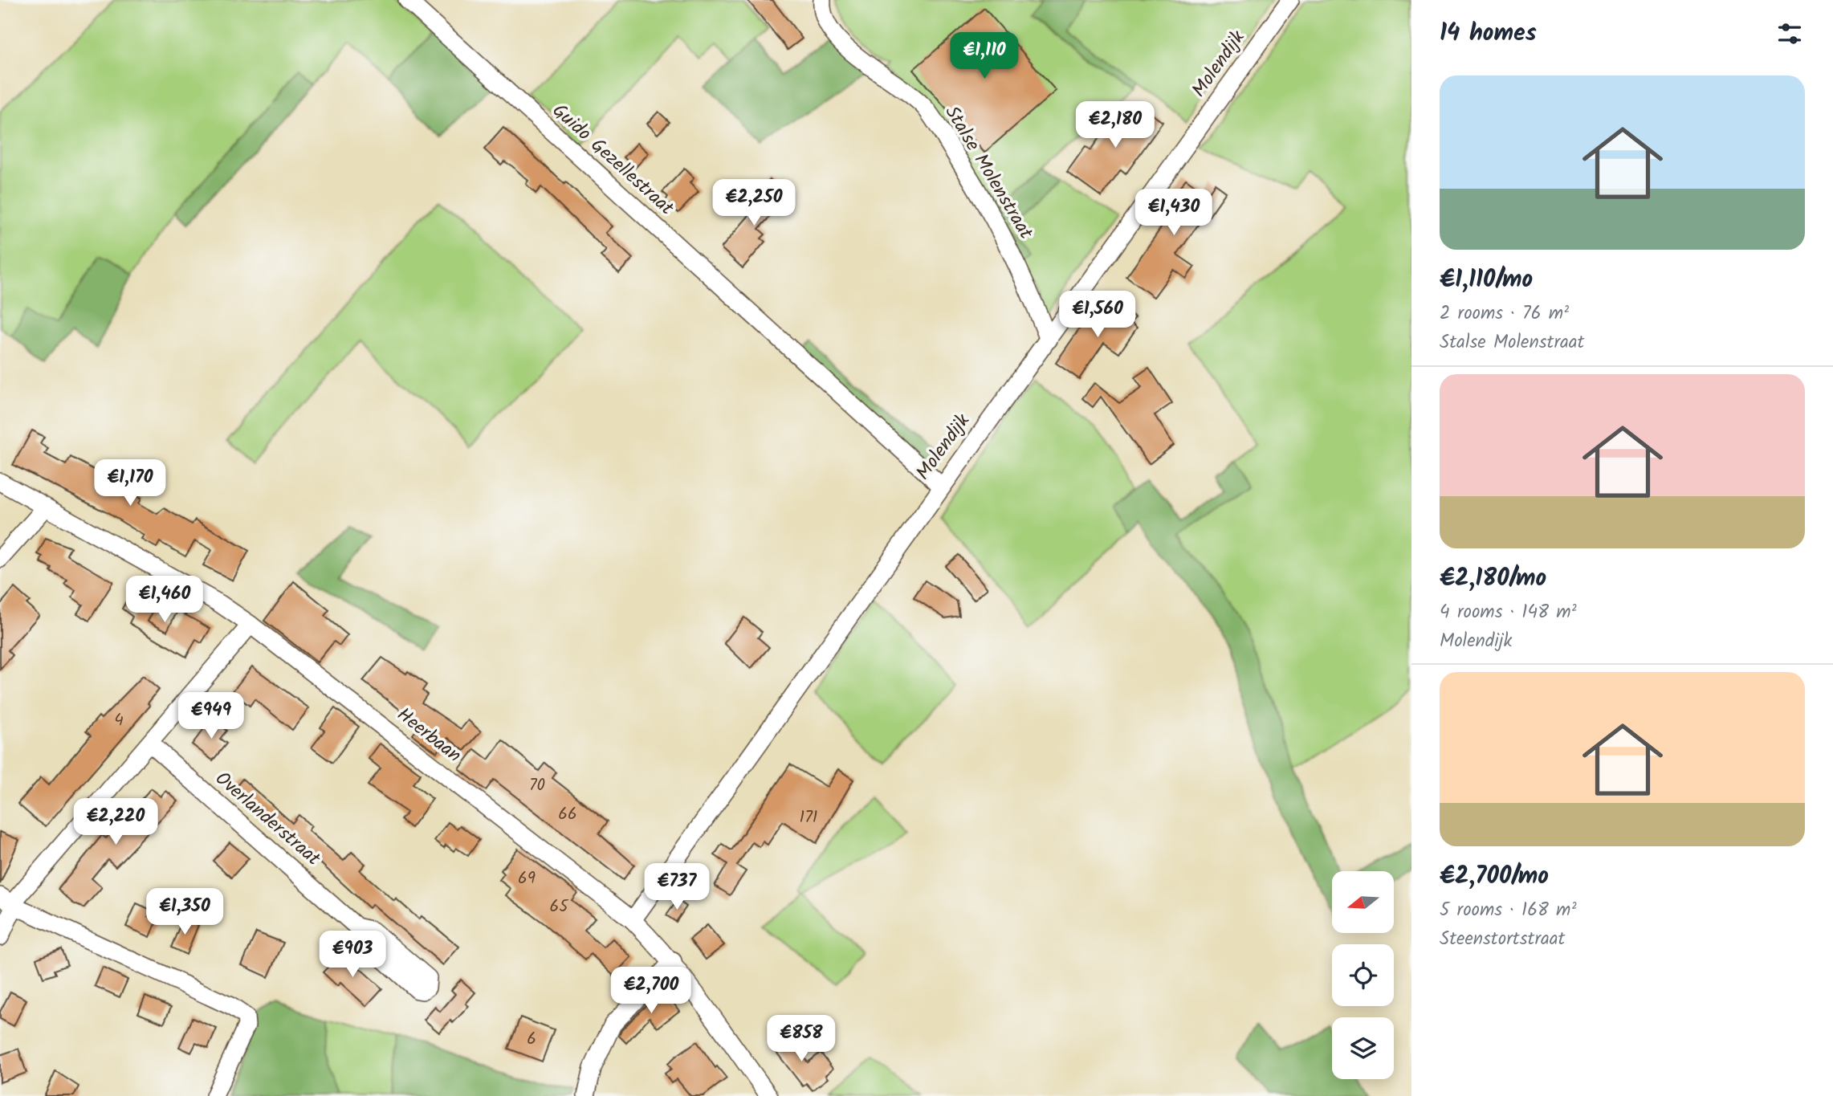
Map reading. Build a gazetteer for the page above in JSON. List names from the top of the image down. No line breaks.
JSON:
{"streets":{"street":["Molendijk","Guido Gezellestraat","Stalse Molenstraat","Heerbaan","Overlanderstraat"]},"crossings":[["Molendijk","Guido Gezellestraat"],["Molendijk","Stalse Molenstraat"],["Molendijk","Heerbaan"]],"house_numbers":["4","70","66","171","69","65","6"],"north":"left","page":{"heading":"14 homes","price":["€1,110","€2,180","€2,250","€1,430","€1,560","€1,170","€1,460","€949","€2,220","€737","€1,350","€903","€2,700","€858"],"list":[{"name":"€1,110/mo","note":"2 rooms · 76 m² · Stalse Molenstraat"},{"name":"€2,180/mo","note":"4 rooms · 148 m² · Molendijk"},{"name":"€2,700/mo","note":"5 rooms · 168 m² · Steenstortstraat"}]}}
